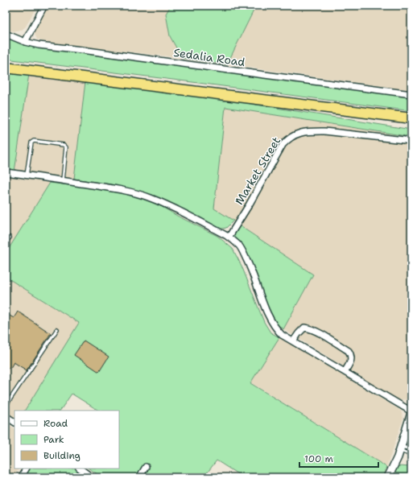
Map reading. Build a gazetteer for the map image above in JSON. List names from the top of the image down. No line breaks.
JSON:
{"streets":{"street":["Sedalia Road","Market Street"]},"legend":["Road","Park","Building"],"scale_bar":"100 m"}
